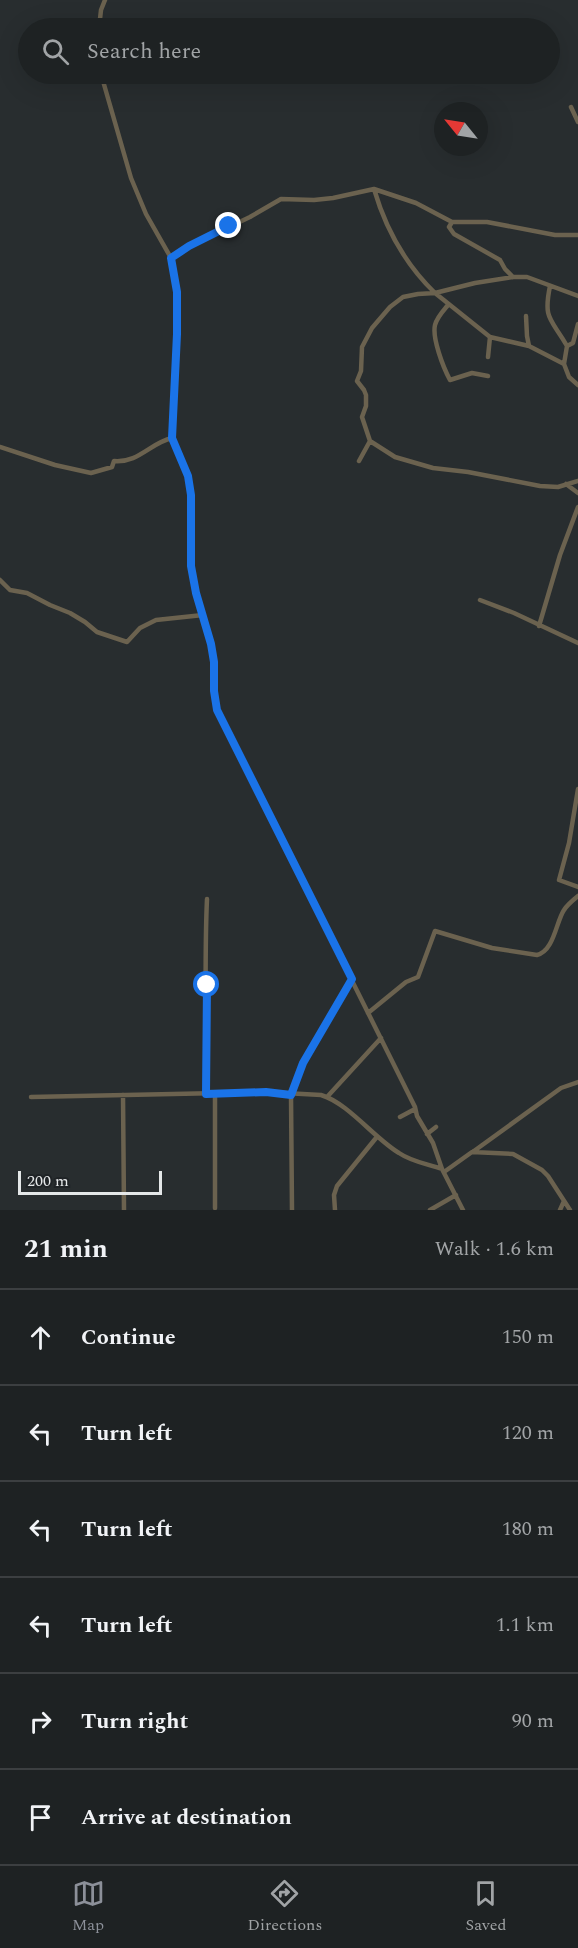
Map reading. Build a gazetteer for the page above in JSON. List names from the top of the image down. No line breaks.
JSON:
{"scale_bar":"200 m","north":"top left","page":{"search":"Search here","scale":"200 m","heading":["21 min","Walk · 1.6 km"],"list":[["Continue","150 m"],["Turn left","120 m"],["Turn left","180 m"],["Turn left","1.1 km"],["Turn right","90 m"],"Arrive at destination"],"nav":["Map","Directions","Saved"]}}
